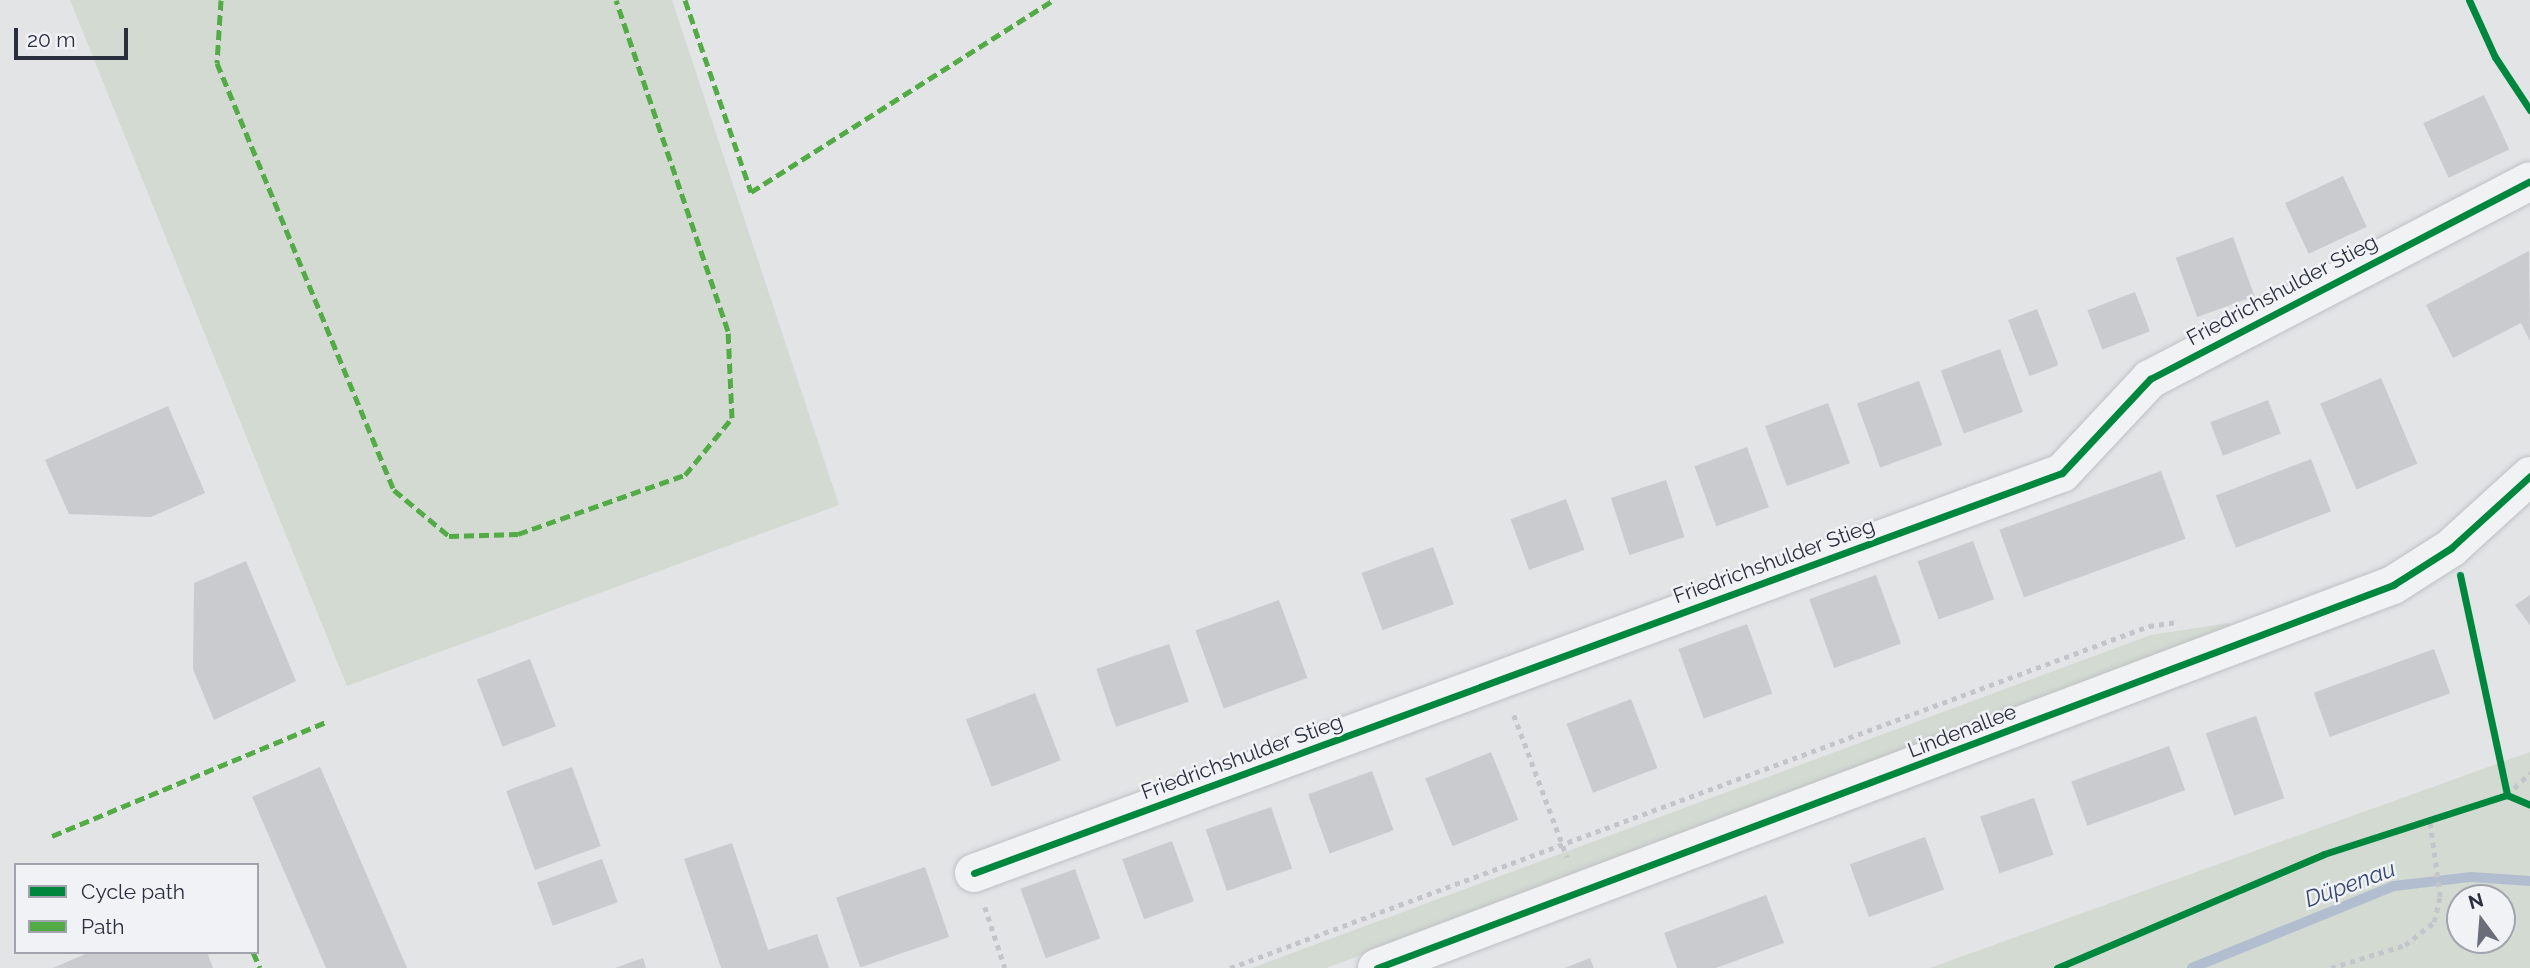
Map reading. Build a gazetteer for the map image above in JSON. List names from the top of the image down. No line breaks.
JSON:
{"streets":{"street":["Friedrichshulder Stieg","Lindenallee"]},"water":["Düpenau"],"legend":["Cycle path","Path"],"scale_bar":"20 m","north":"top"}
